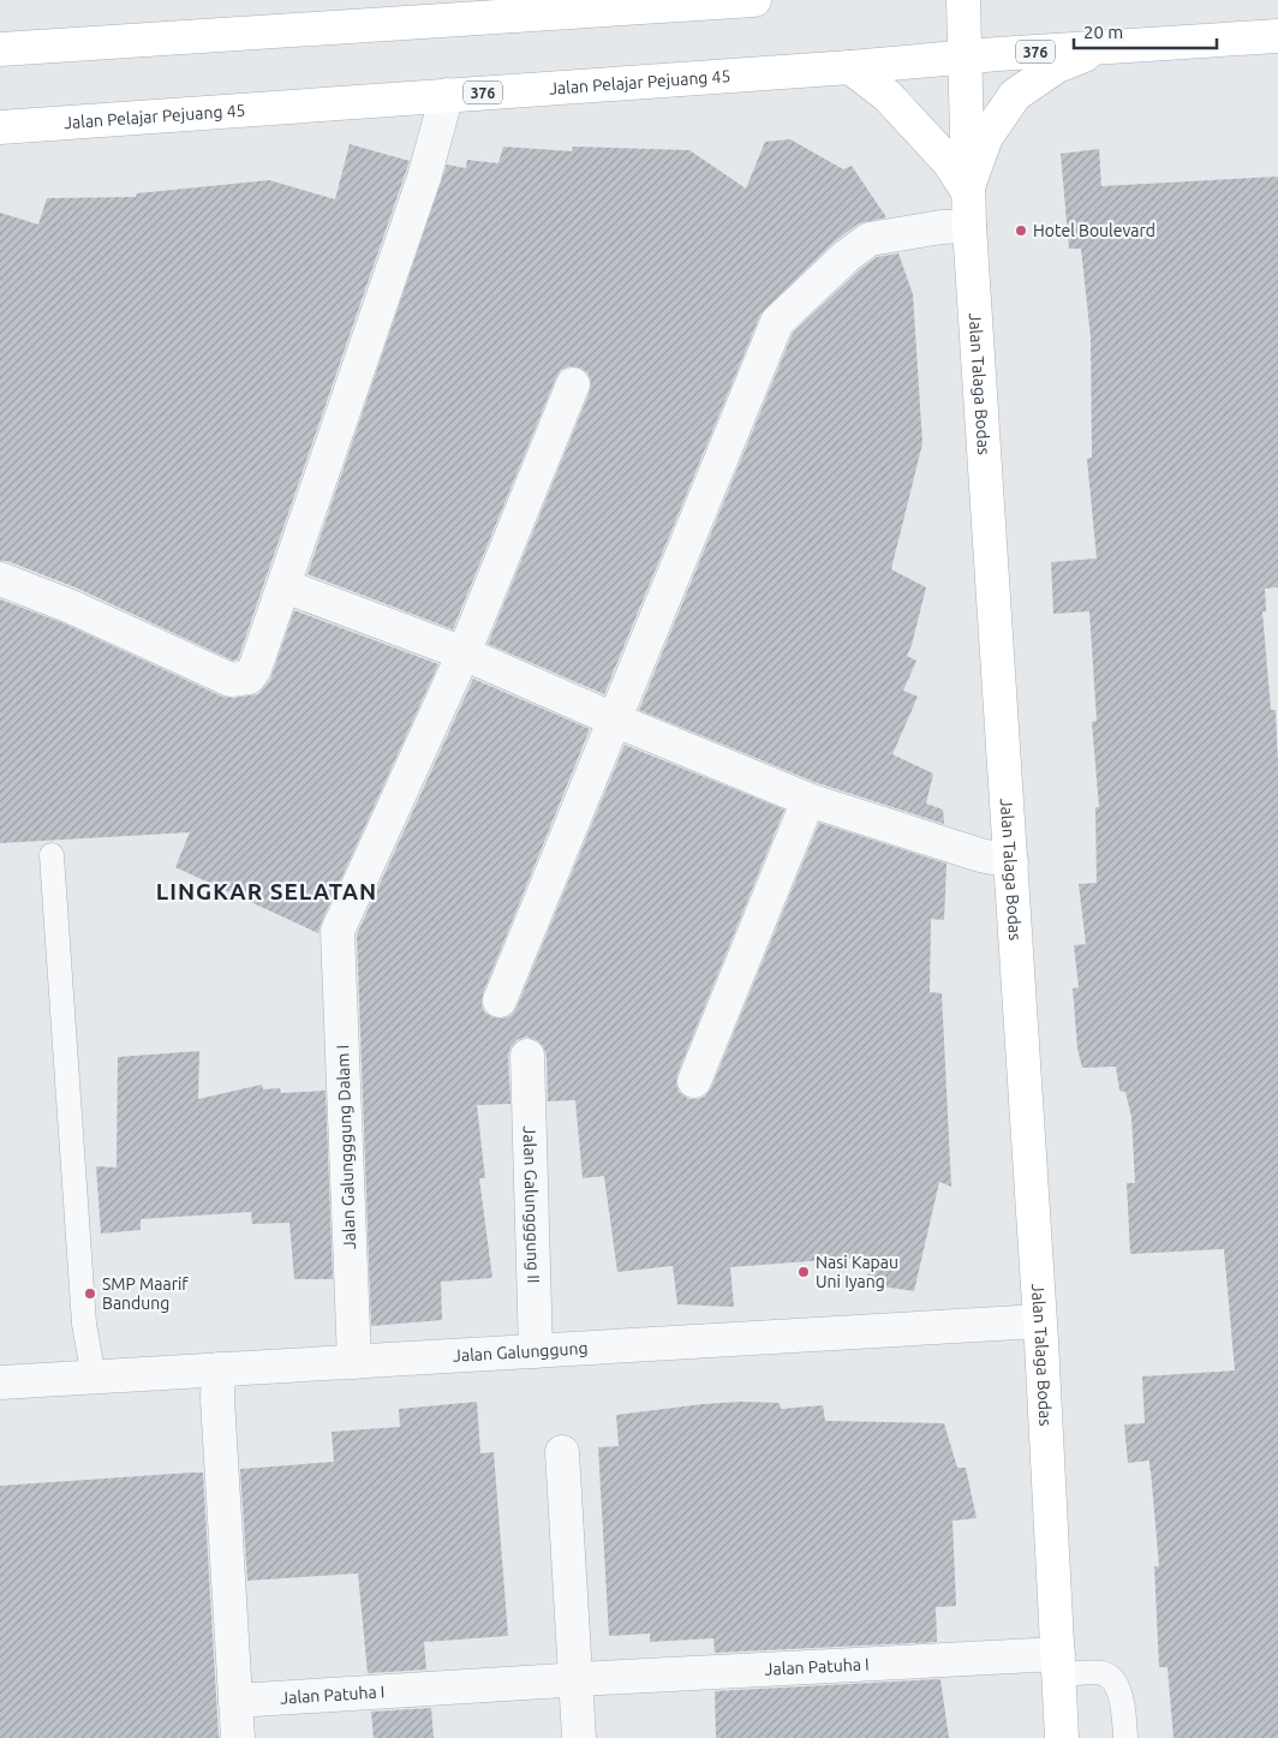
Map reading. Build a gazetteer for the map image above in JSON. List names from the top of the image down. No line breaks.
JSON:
{"streets":{"main road":["376","Jalan Pelajar Pejuang 45","Jalan Talaga Bodas"],"street":["Jalan Galungggung Dalam I","Jalan Galungggung II","Jalan Galunggung","Jalan Patuha I"]},"crossings":[["Jalan Pelajar Pejuang 45","Jalan Talaga Bodas"],["Jalan Talaga Bodas","Jalan Galunggung"],["Jalan Talaga Bodas","Jalan Patuha I"],["Jalan Galungggung Dalam I","Jalan Galunggung"],["Jalan Galungggung II","Jalan Galunggung"]],"districts":["LINGKAR SELATAN"],"places":["Hotel Boulevard","Nasi Kapau Uni Iyang","SMP Maarif Bandung"],"scale_bar":"20 m"}
